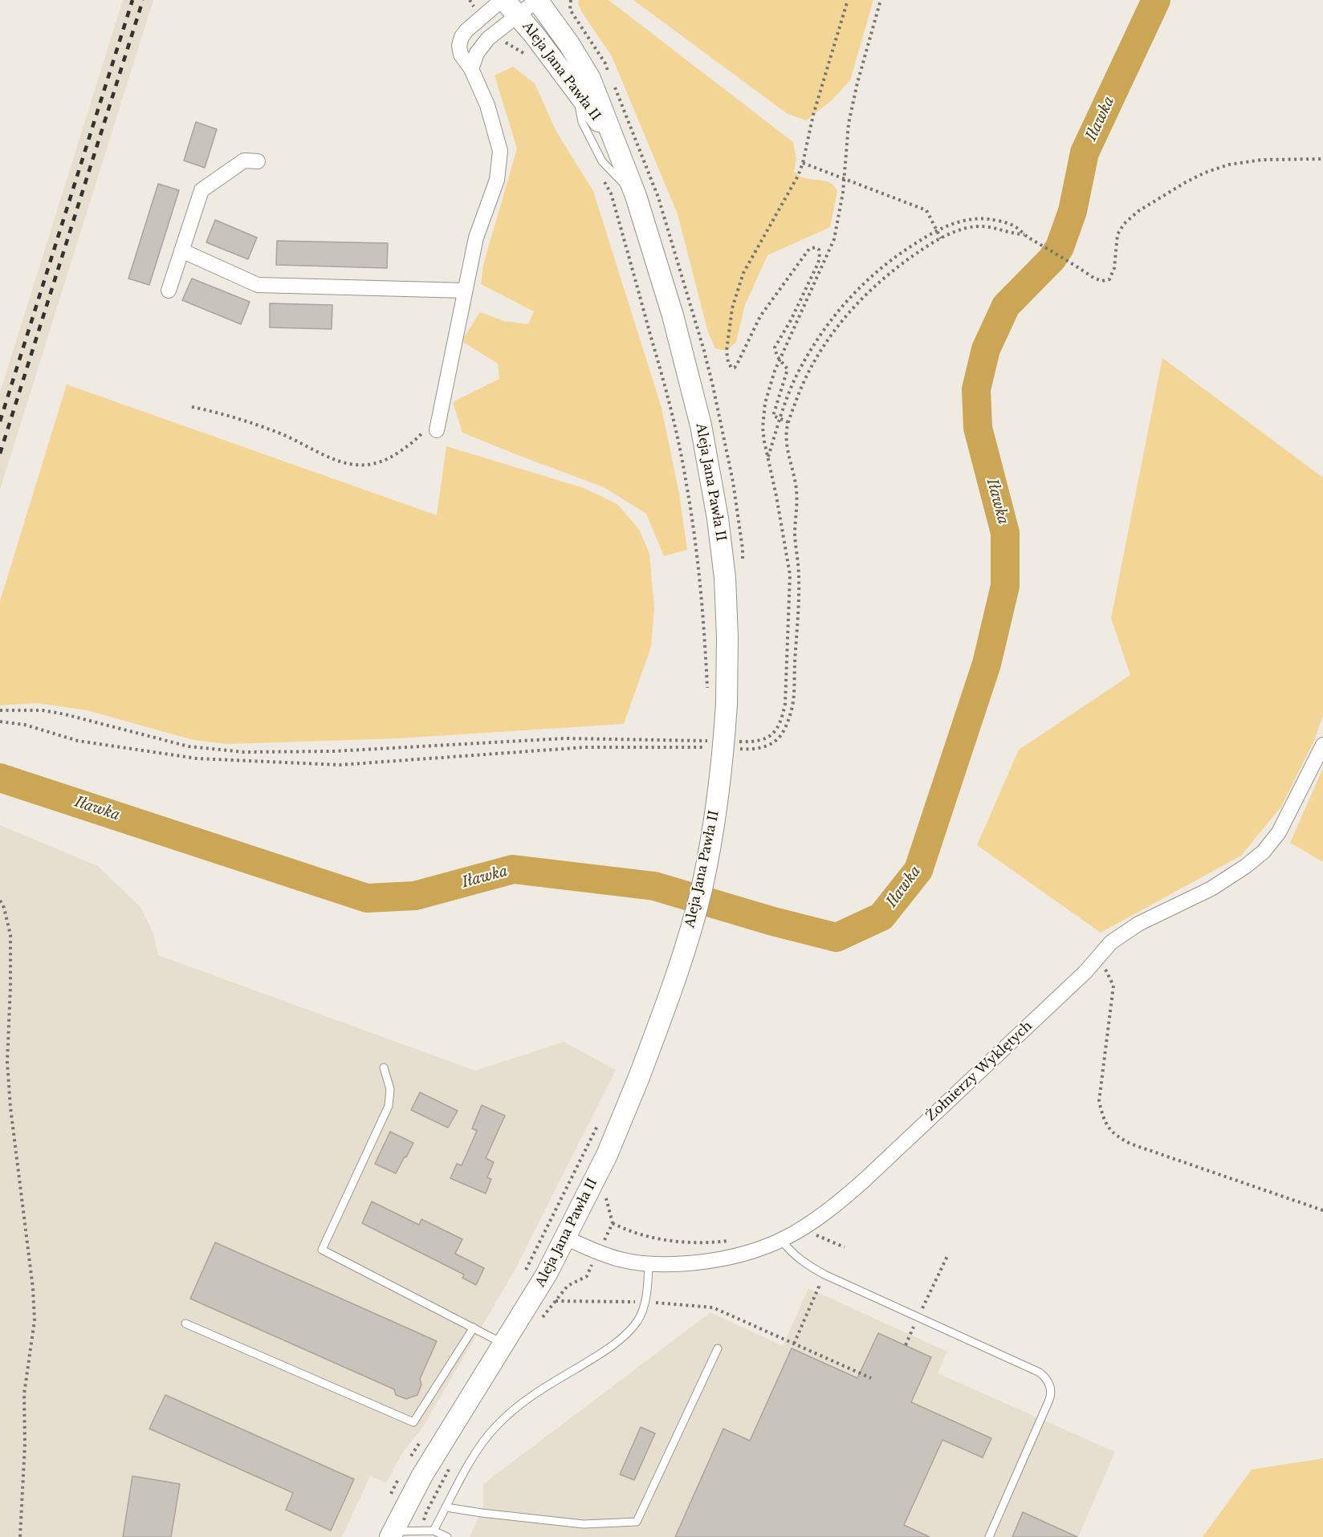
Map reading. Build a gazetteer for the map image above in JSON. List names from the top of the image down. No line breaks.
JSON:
{"streets":{"main road":["Aleja Jana Pawła II"],"street":["Żołnierzy Wyklętych"]},"crossings":[["Aleja Jana Pawła II","Żołnierzy Wyklętych"]],"water":["Iławka"]}
